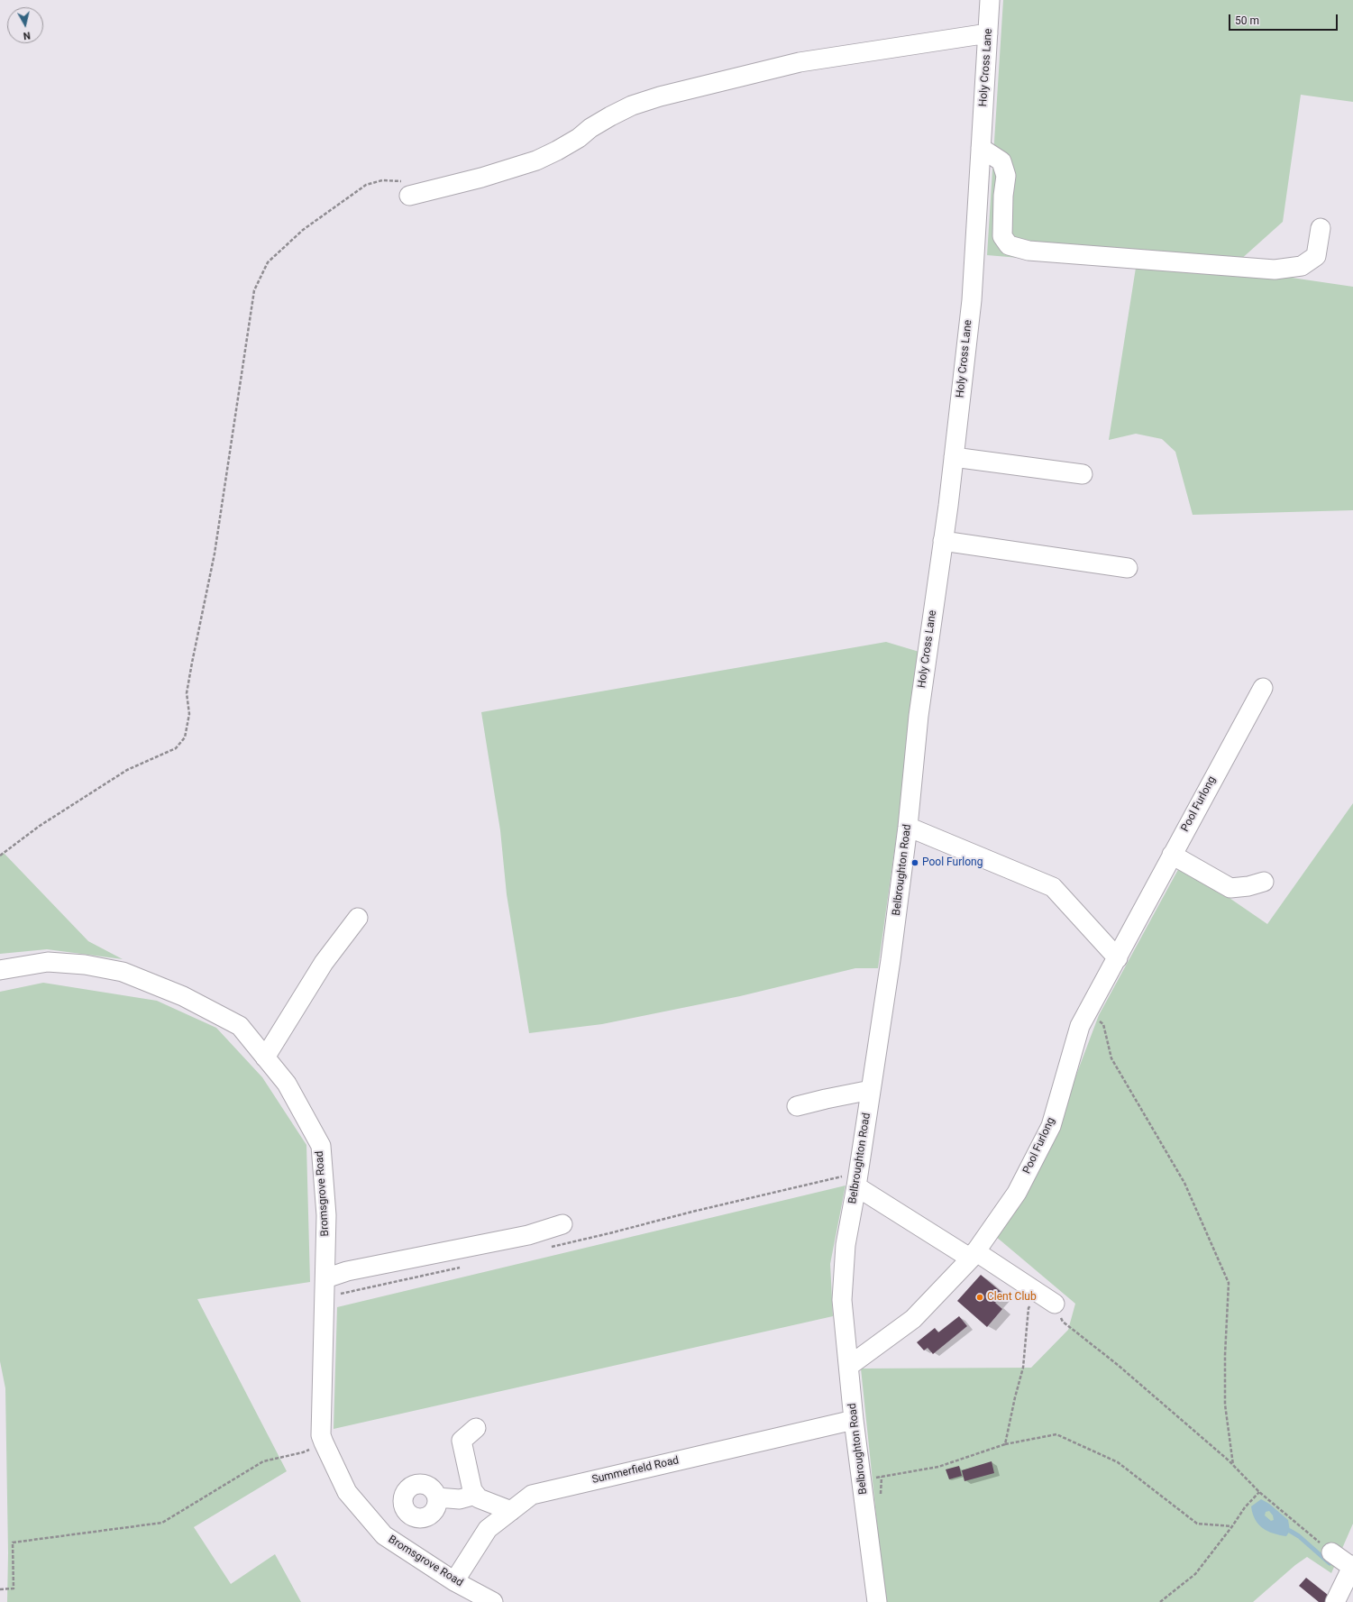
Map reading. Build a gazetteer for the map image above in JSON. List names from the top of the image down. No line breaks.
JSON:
{"streets":{"street":["Holy Cross Lane","Pool Furlong","Belbroughton Road","Bromsgrove Road","Summerfield Road"]},"crossings":[["Holy Cross Lane","Belbroughton Road"],["Pool Furlong","Belbroughton Road"],["Belbroughton Road","Summerfield Road"],["Bromsgrove Road","Summerfield Road"]],"places":["Pool Furlong","Clent Club"],"scale_bar":"50 m","north":"bottom"}
